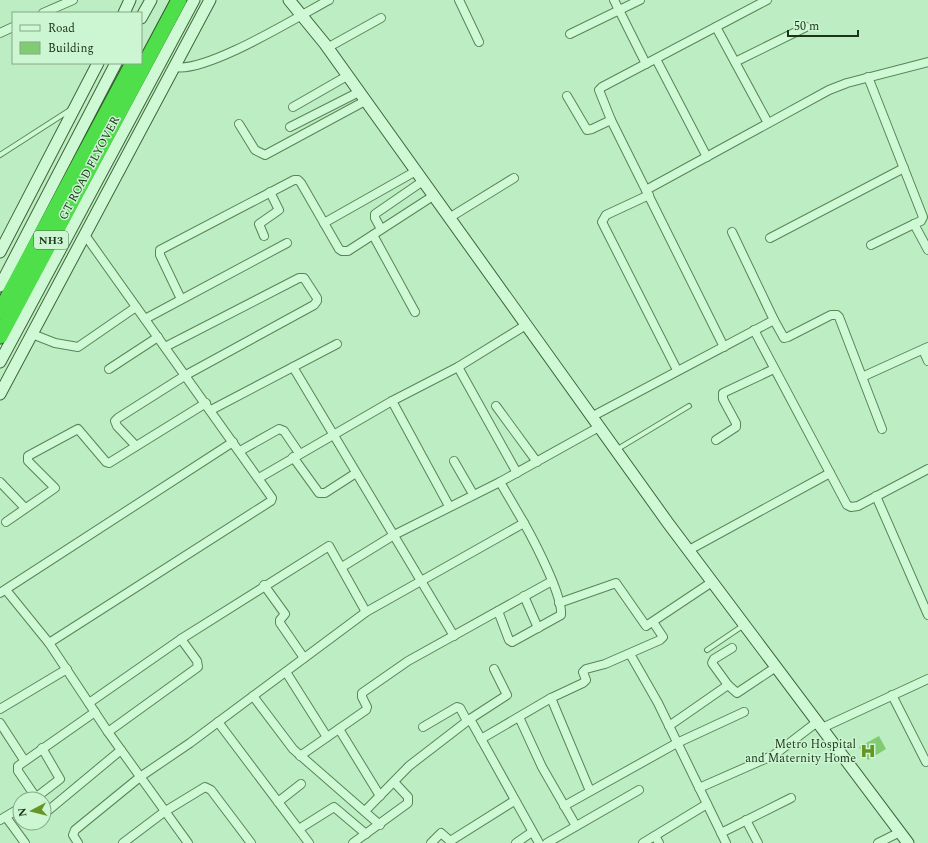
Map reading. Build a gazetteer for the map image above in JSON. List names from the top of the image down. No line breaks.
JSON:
{"streets":{"highway":["GT ROAD FLYOVER","NH3"]},"places":{"hospital":["Metro Hospital and Maternity Home"]},"legend":["Road","Building"],"scale_bar":"50 m","north":"left"}
